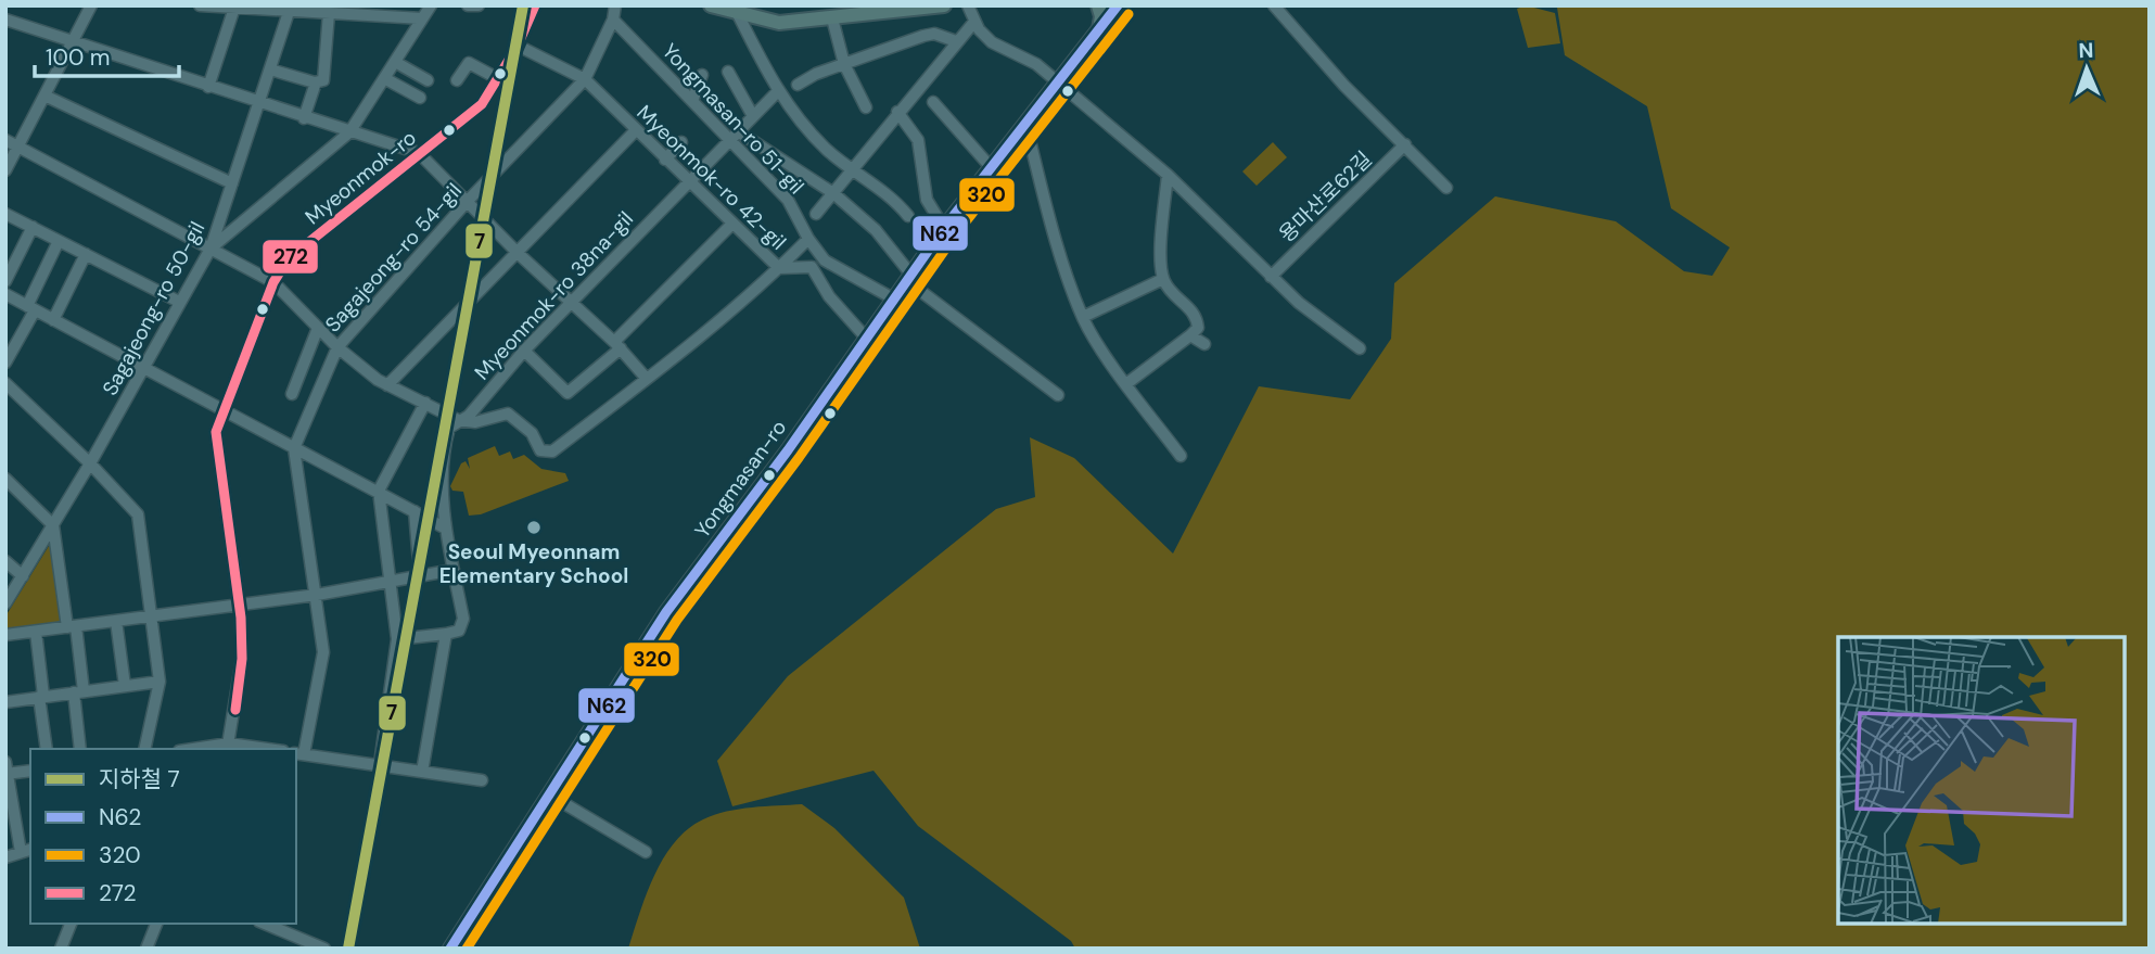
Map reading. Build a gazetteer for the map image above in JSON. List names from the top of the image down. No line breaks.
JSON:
{"streets":{"main road":["Yongmasan-ro"],"street":["Yongmasan-ro 51-gil","Myeonmok-ro","Myeonmok-ro 42-gil","용마산로62길","Sagajeong-ro 54-gil","Myeonmok-ro 38na-gil","Sagajeong-ro 50-gil"]},"crossings":[["Yongmasan-ro 51-gil","Sagajeong-ro 54-gil"],["Yongmasan-ro 51-gil","Myeonmok-ro 38na-gil"],["Yongmasan-ro 51-gil","Yongmasan-ro"],["Myeonmok-ro","Myeonmok-ro 42-gil"],["Myeonmok-ro 42-gil","Sagajeong-ro 54-gil"],["Myeonmok-ro 42-gil","Myeonmok-ro 38na-gil"],["Myeonmok-ro 42-gil","Yongmasan-ro"]],"places":["Seoul Myeonnam Elementary School"],"lines":["metro line 7","transit line N62","transit line 272","transit line 320"],"legend":["지하철 7","N62","320","272"],"scale_bar":"100 m","north":"top"}
